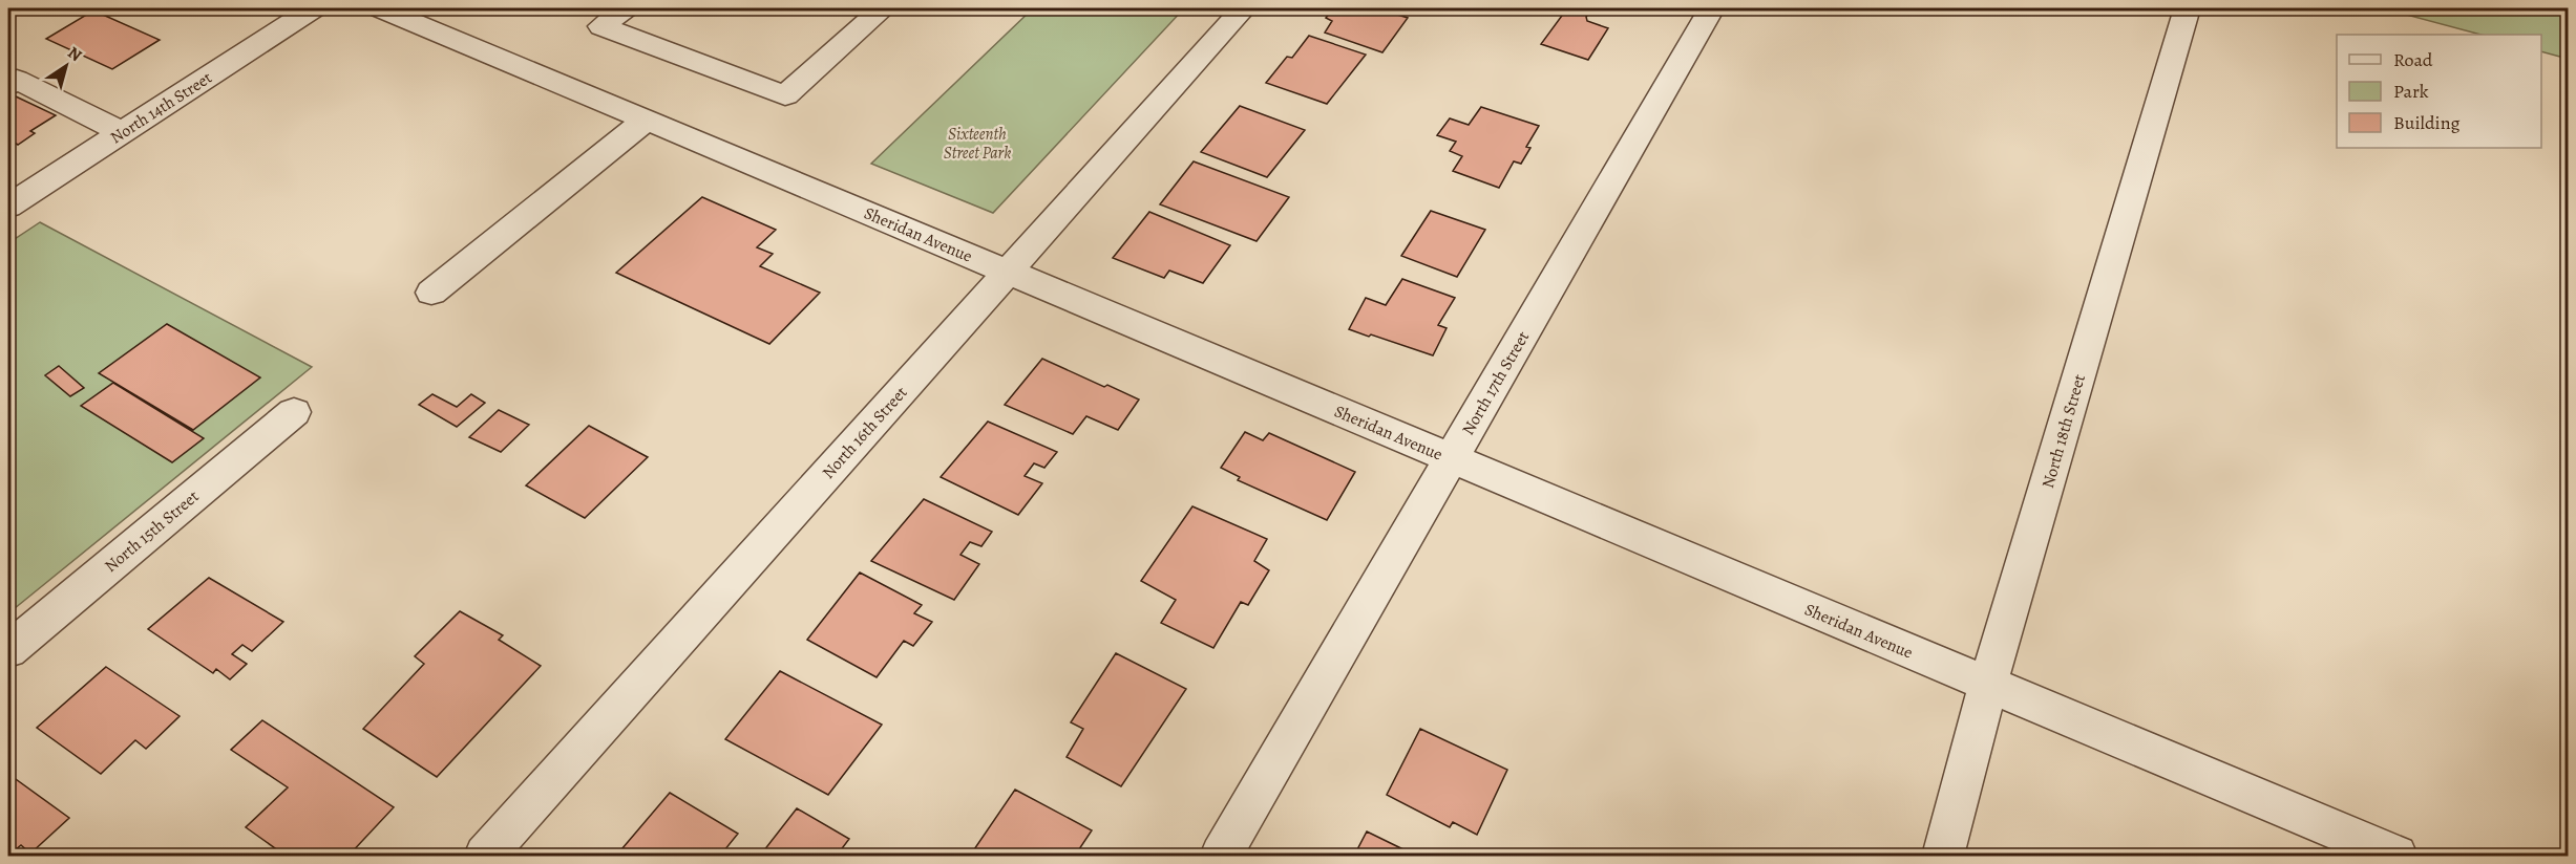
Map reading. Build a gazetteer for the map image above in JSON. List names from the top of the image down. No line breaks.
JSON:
{"streets":{"street":["North 14th Street","Sheridan Avenue","North 17th Street","North 18th Street","North 16th Street","North 15th Street"]},"crossings":[["Sheridan Avenue","North 17th Street"],["Sheridan Avenue","North 18th Street"],["Sheridan Avenue","North 16th Street"]],"parks":["Sixteenth Street Park"],"legend":["Road","Park","Building"],"north":"top right"}
